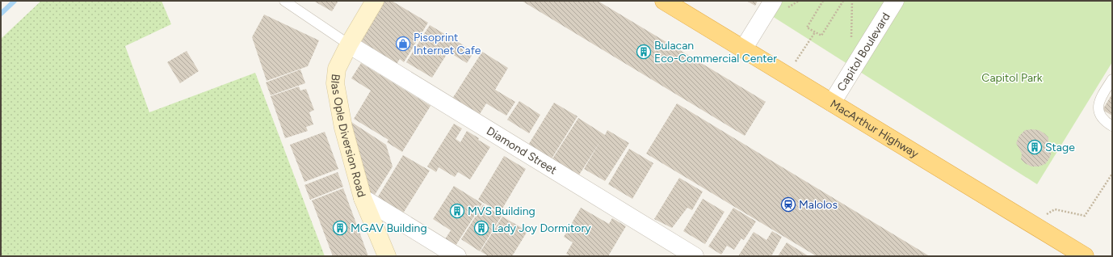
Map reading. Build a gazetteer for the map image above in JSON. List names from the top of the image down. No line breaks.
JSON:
{"streets":{"highway":["MacArthur Highway"],"main road":["Blas Ople Diversion Road"],"street":["Capitol Boulevard","Diamond Street"]},"crossings":[["Capitol Boulevard","MacArthur Highway"],["Blas Ople Diversion Road","Diamond Street"]],"parks":["Capitol Park"],"places":{"shop":["Pisoprint Internet Cafe"],"building":["Bulacan Eco-Commercial Center","Stage","MVS Building","MGAV Building","Lady Joy Dormitory"],"station":["Malolos"]}}
